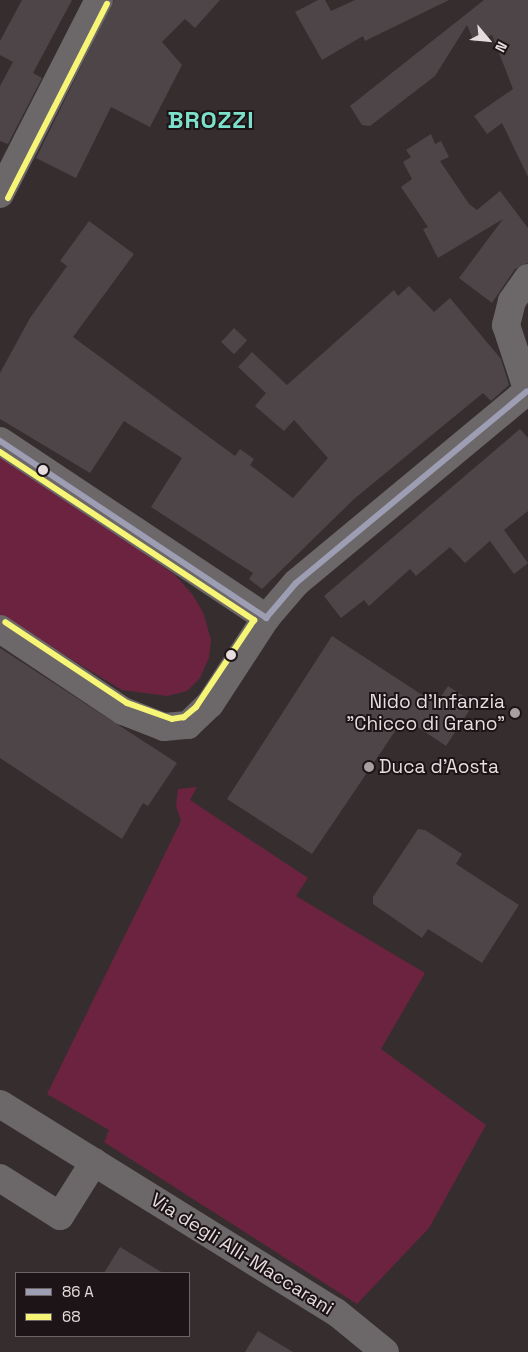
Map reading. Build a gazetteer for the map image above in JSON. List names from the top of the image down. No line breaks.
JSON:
{"streets":{"street":["Via degli Alli-Maccarani"]},"districts":["BROZZI"],"places":["Nido d'Infanzia \"Chicco di Grano\"","Duca d’Aosta"],"lines":["transit line 68"],"legend":["86 A","68"],"north":"bottom right"}
